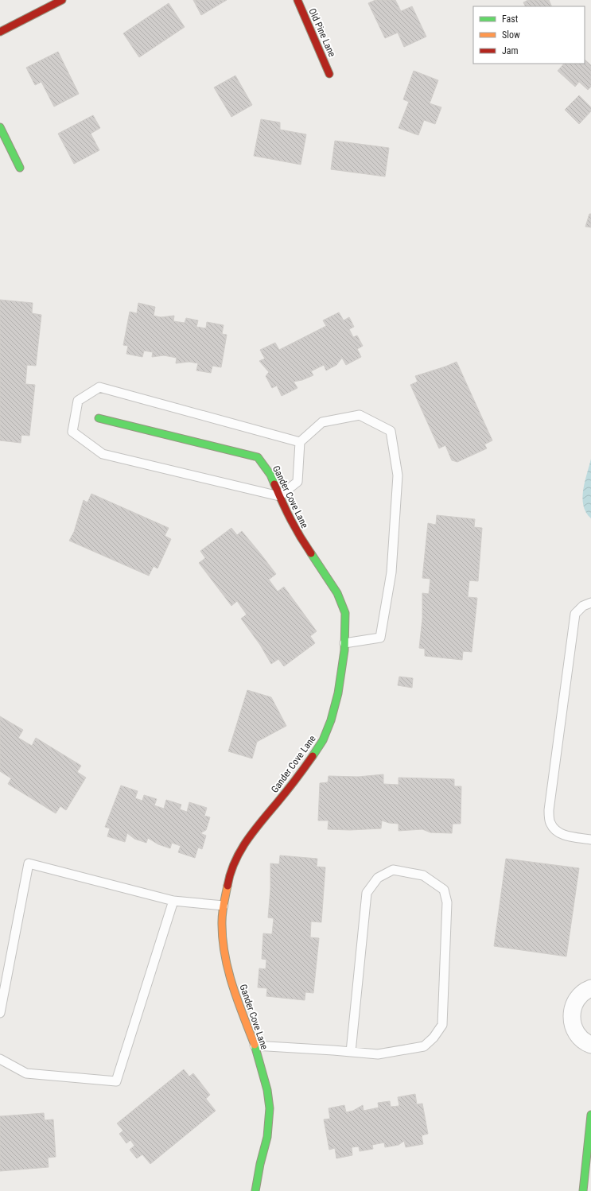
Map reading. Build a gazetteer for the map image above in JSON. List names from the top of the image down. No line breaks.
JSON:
{"streets":{"street":["Old Pine Lane","Gander Cove Lane"]},"legend":["Fast","Slow","Jam"]}
